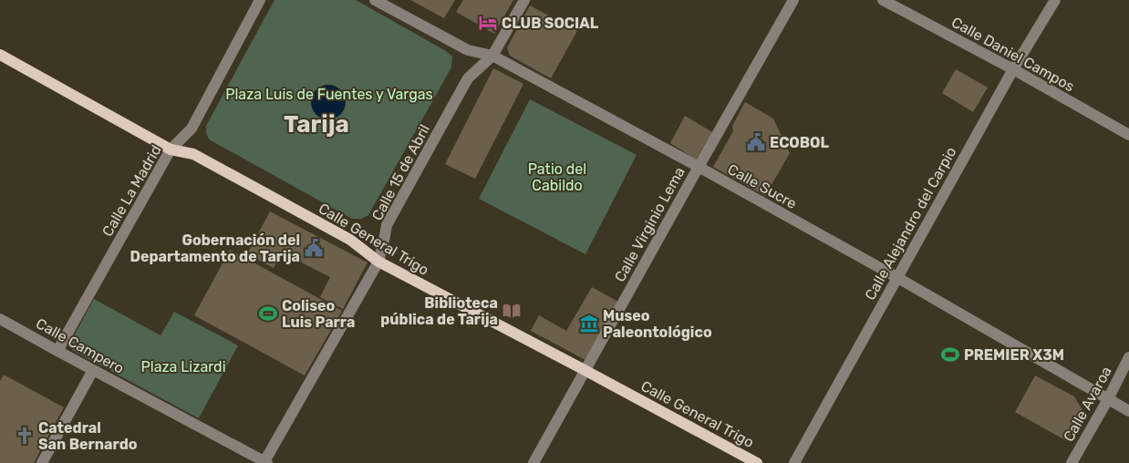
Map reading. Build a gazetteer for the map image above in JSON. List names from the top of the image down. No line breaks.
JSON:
{"streets":{"main road":["Calle General Trigo"],"street":["Calle Daniel Campos","Calle 15 de Abril","Calle Sucre","Calle La Madrid","Calle Alejandro del Carpio","Calle Virginio Lema","Calle Campero","Calle Avaroa"]},"crossings":[["Calle Daniel Campos","Calle Alejandro del Carpio"],["Calle 15 de Abril","Calle Sucre"],["Calle 15 de Abril","Calle General Trigo"],["Calle 15 de Abril","Calle Campero"],["Calle Sucre","Calle Alejandro del Carpio"],["Calle Sucre","Calle Virginio Lema"],["Calle Sucre","Calle Avaroa"],["Calle La Madrid","Calle General Trigo"],["Calle La Madrid","Calle Campero"],["Calle Virginio Lema","Calle General Trigo"]],"districts":["Tarija"],"parks":["Plaza Luis de Fuentes y Vargas","Patio del Cabildo","Plaza Lizardi"],"places":{"hotel":["CLUB SOCIAL"],"public building":["ECOBOL","Gobernación del Departamento de Tarija"],"library":["Biblioteca pública de Tarija"],"sports":["Coliseo Luis Parra","PREMIER X3M"],"museum":["Museo Paleontológico"],"church":["Catedral San Bernardo"]}}
